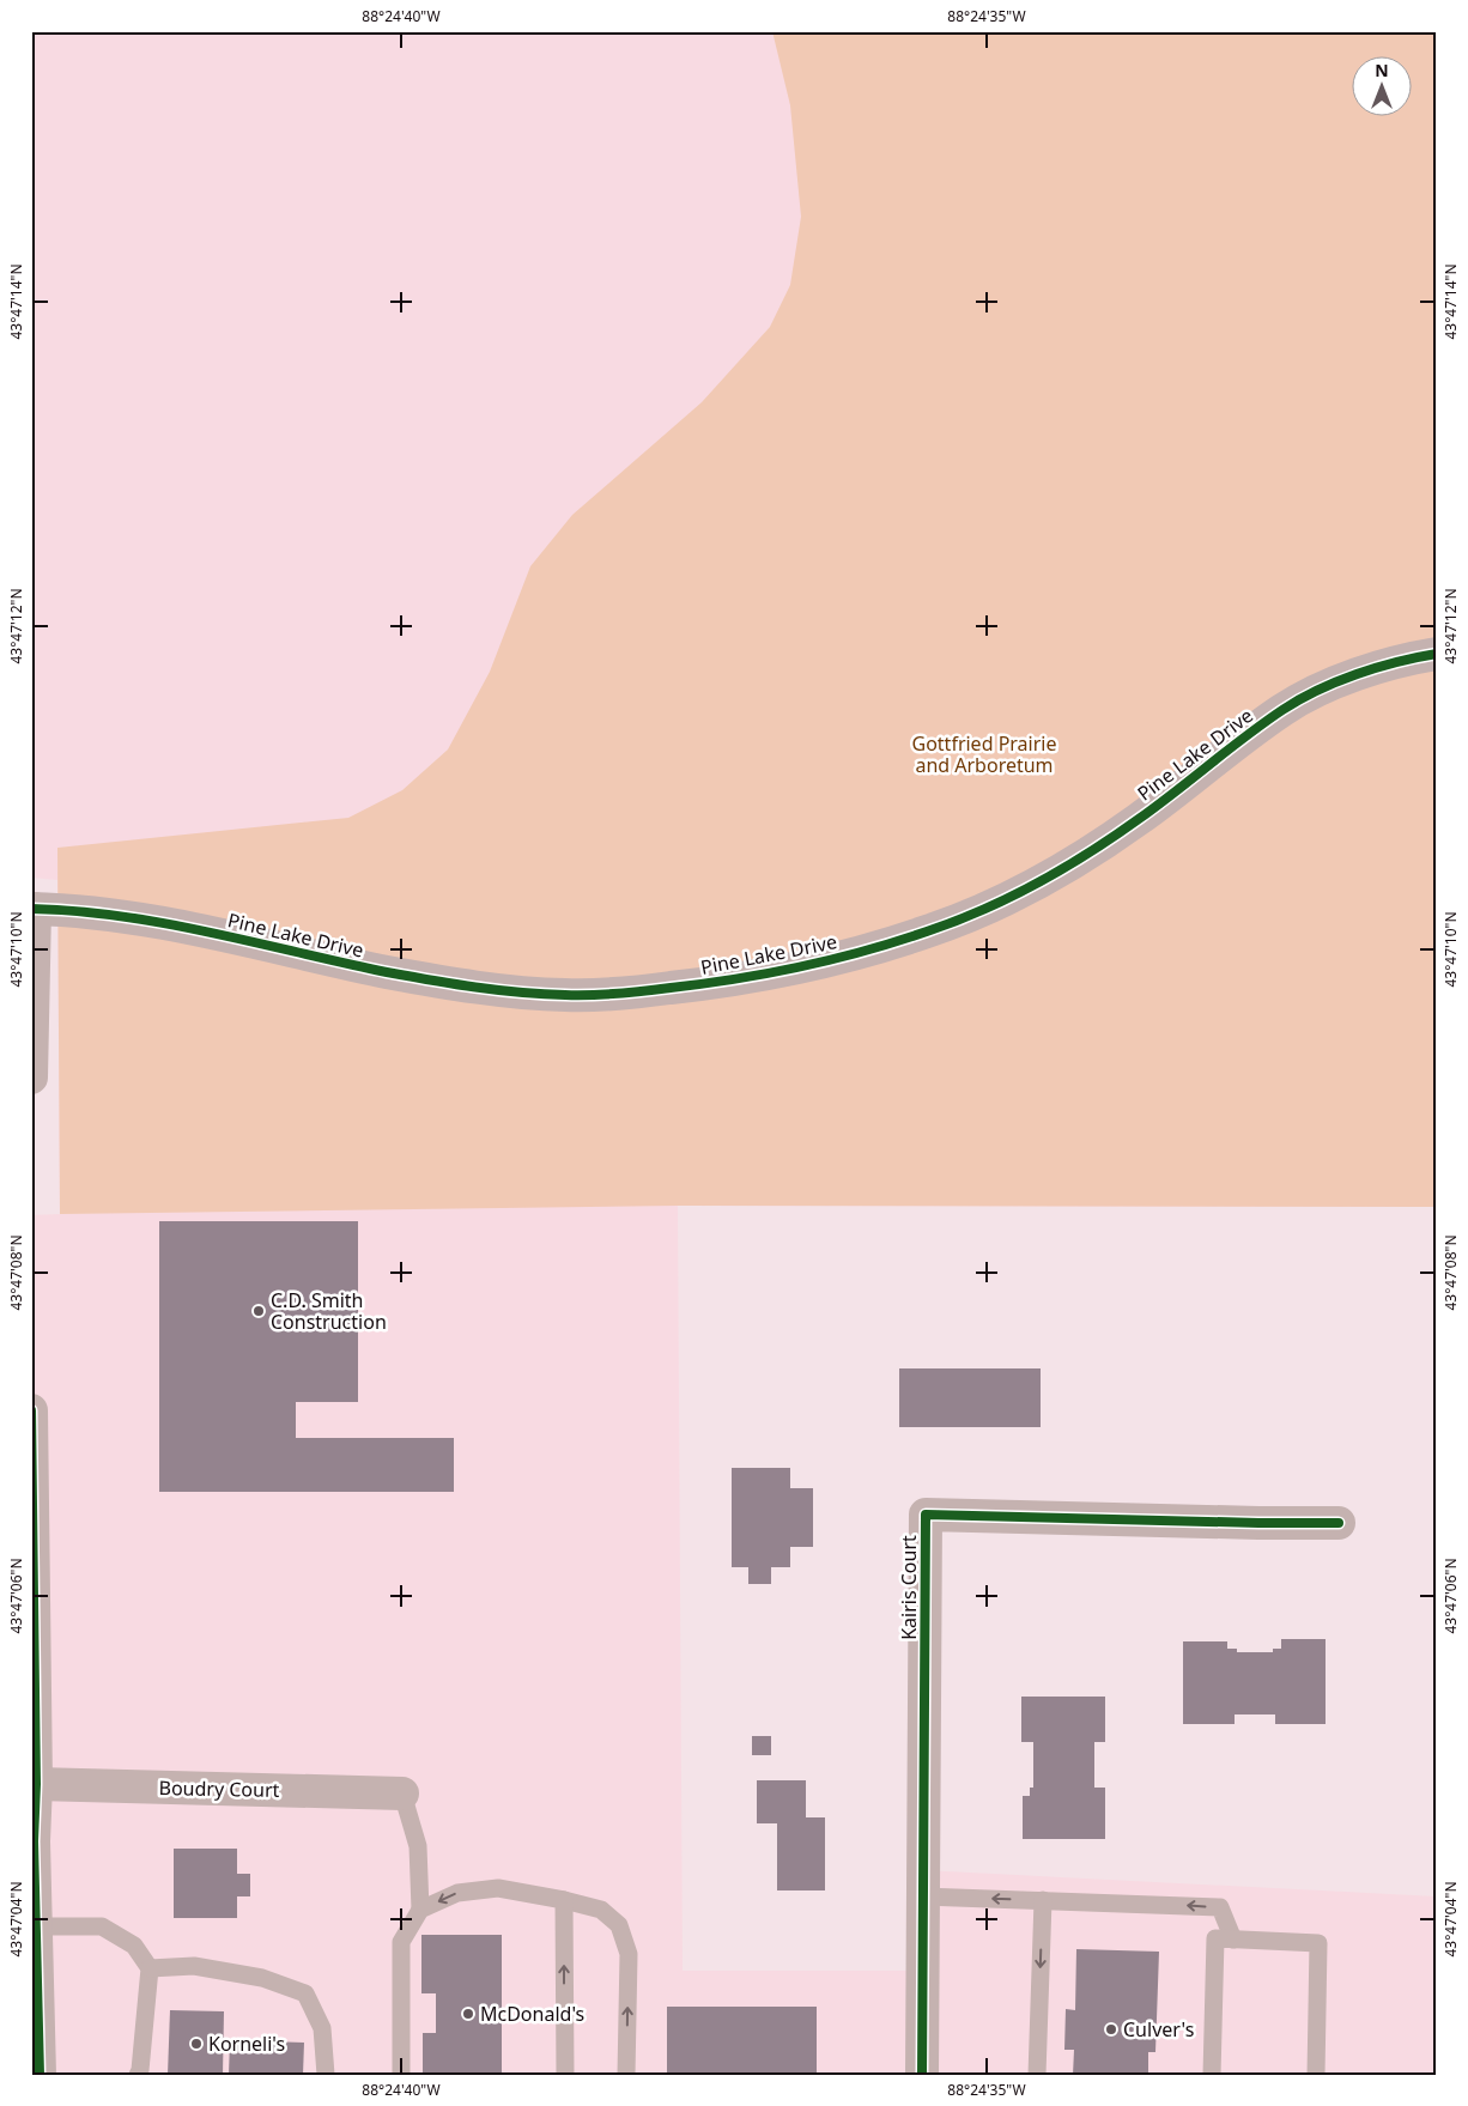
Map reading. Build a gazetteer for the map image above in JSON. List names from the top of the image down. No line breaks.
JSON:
{"streets":{"street":["Pine Lake Drive","Kairis Court","Boudry Court"]},"parks":["Gottfried Prairie and Arboretum"],"places":["C.D. Smith Construction","McDonald's","Culver's","Korneli's"],"north":"top","coordinates":["88°24'40\"W","88°24'35\"W","43°47'14\"N","43°47'12\"N","43°47'10\"N","43°47'08\"N","43°47'06\"N","43°47'04\"N"]}
